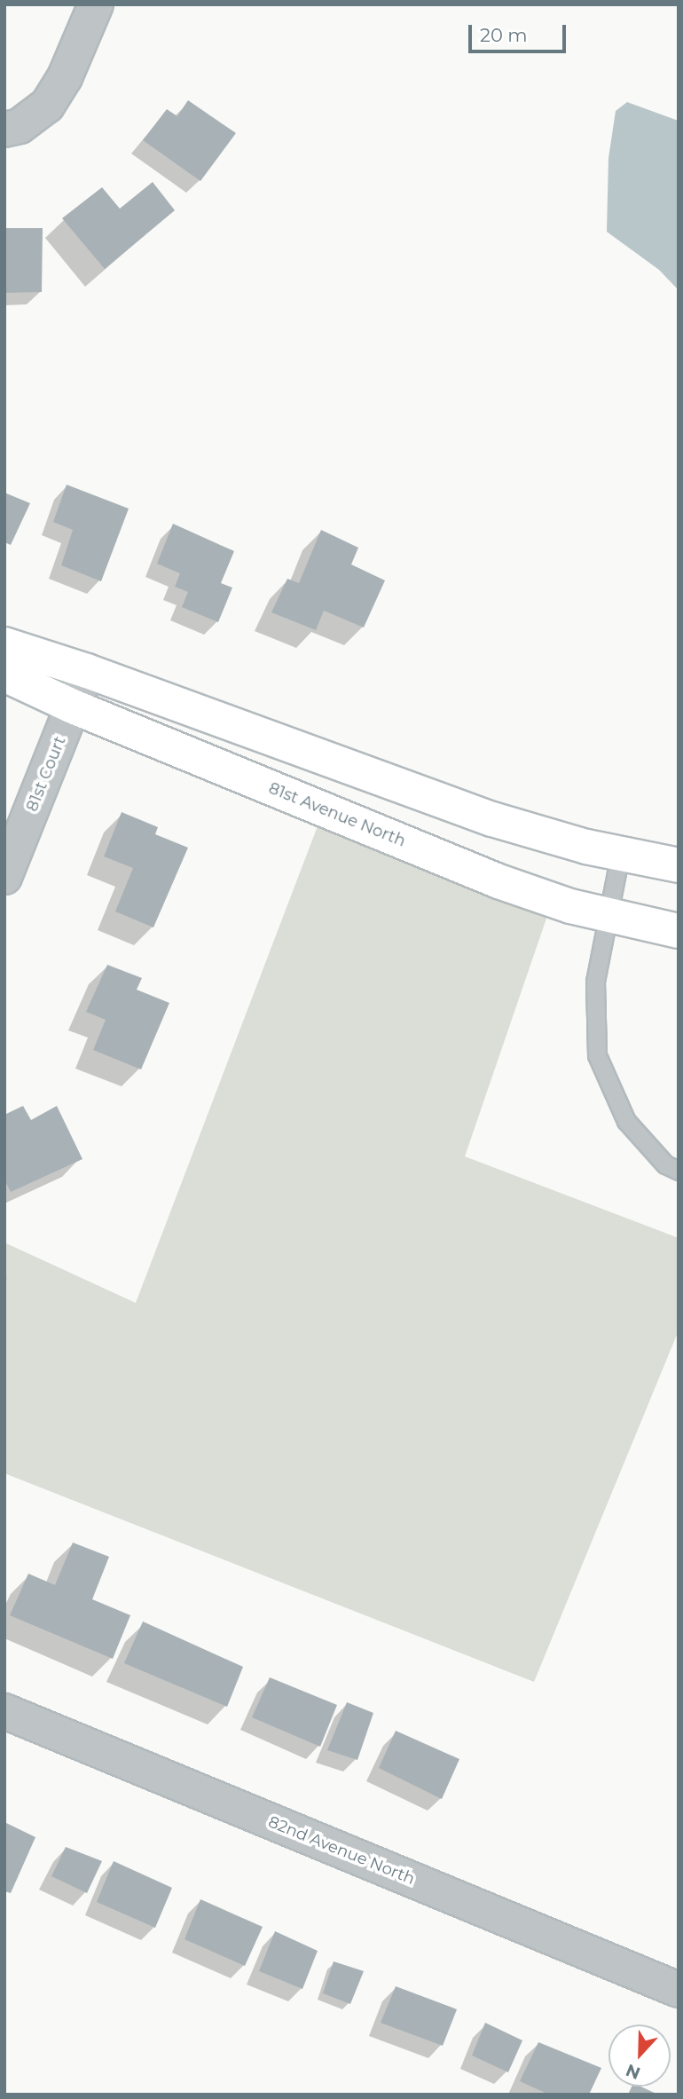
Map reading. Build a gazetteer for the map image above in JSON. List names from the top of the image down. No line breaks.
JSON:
{"streets":{"street":["81st Court","81st Avenue North","82nd Avenue North"]},"crossings":[["81st Court","81st Avenue North"]],"scale_bar":"20 m","north":"bottom"}
